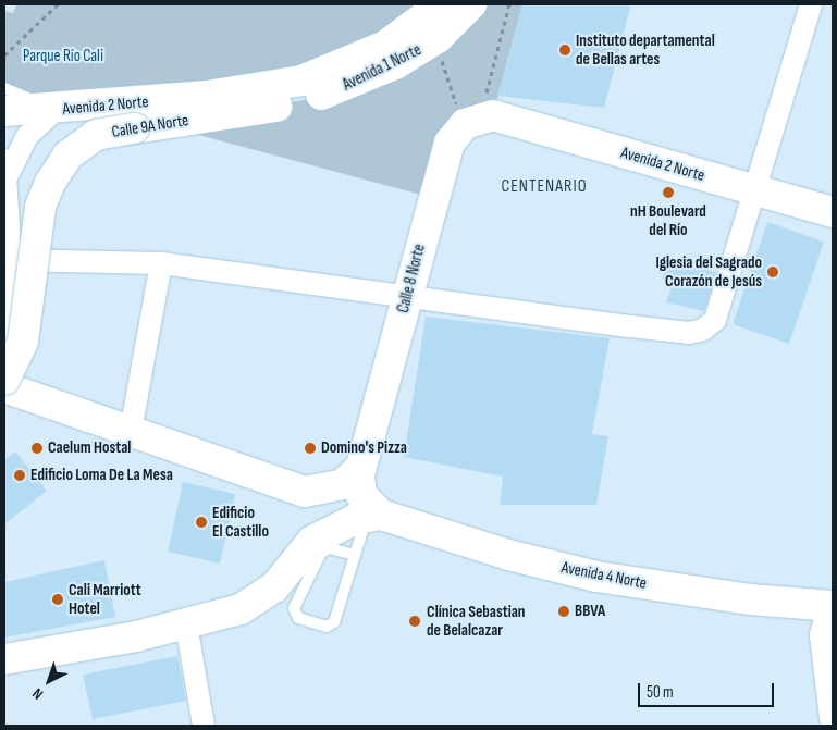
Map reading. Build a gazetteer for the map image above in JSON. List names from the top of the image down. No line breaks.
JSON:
{"streets":{"main road":["Avenida 1 Norte","Avenida 2 Norte","Calle 9A Norte","Calle 8 Norte","Avenida 4 Norte"]},"crossings":[["Avenida 1 Norte","Calle 9A Norte"],["Avenida 2 Norte","Calle 8 Norte"],["Calle 8 Norte","Avenida 4 Norte"]],"districts":["CENTENARIO"],"parks":["Parque Río Cali"],"places":["Instituto departamental de Bellas artes","nH Boulevard del Río","Iglesia del Sagrado Corazón de Jesús","Caelum Hostal","Domino's Pizza","Edificio Loma De La Mesa","Edificio El Castillo","Cali Marriott Hotel","BBVA","Clínica Sebastian de Belalcazar"],"scale_bar":"50 m","north":"bottom left"}
